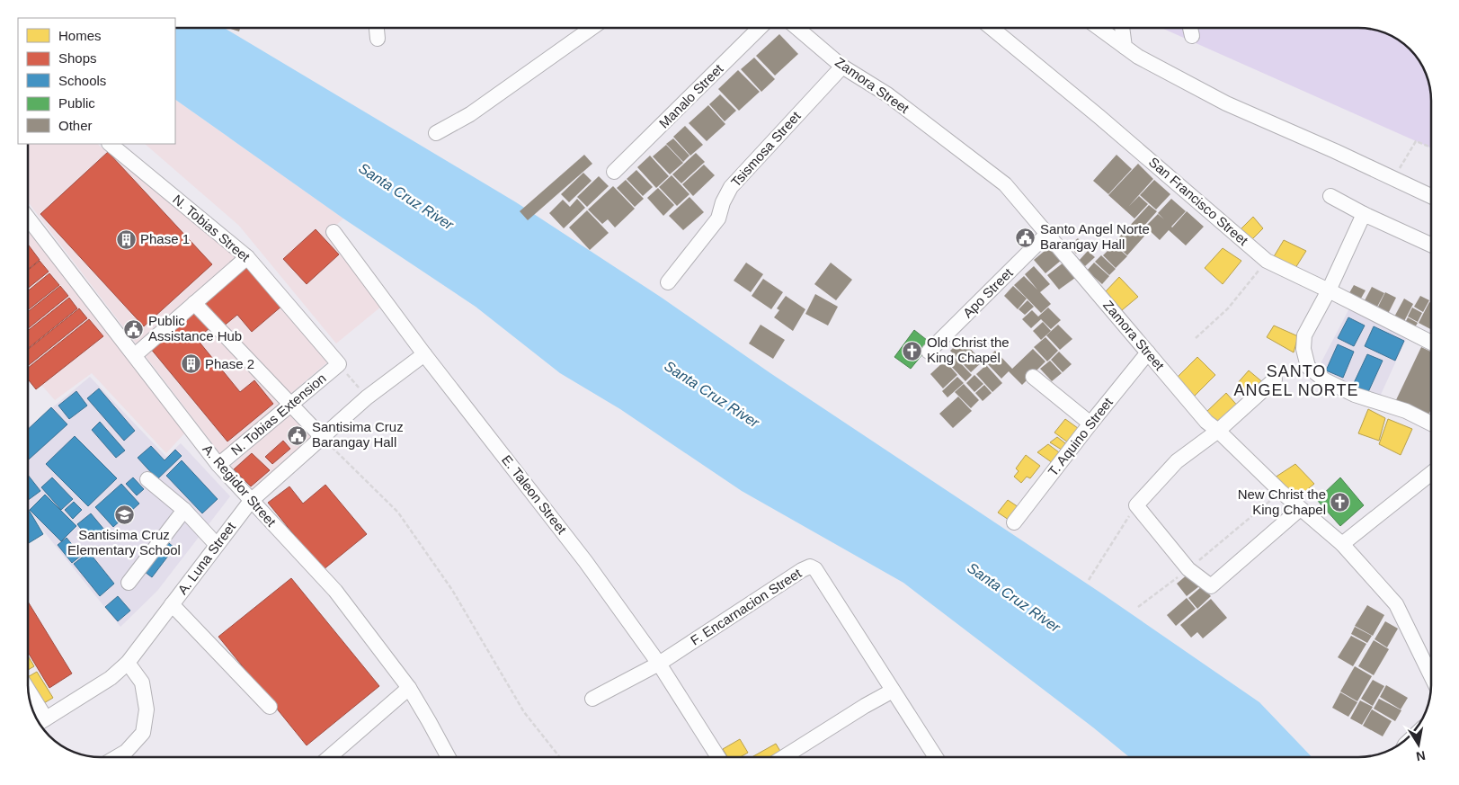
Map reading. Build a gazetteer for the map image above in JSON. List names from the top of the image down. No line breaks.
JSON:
{"streets":{"street":["Zamora Street","Manalo Street","Tsismosa Street","San Francisco Street","N. Tobias Street","Apo Street","N. Tobias Extension","T. Aquino Street","A. Regidor Street","E. Taleon Street","A. Luna Street","F. Encarnacion Street"]},"crossings":[["Zamora Street","Tsismosa Street"],["Zamora Street","Apo Street"],["Zamora Street","T. Aquino Street"],["N. Tobias Street","N. Tobias Extension"],["N. Tobias Extension","A. Regidor Street"],["A. Regidor Street","A. Luna Street"],["E. Taleon Street","A. Luna Street"],["E. Taleon Street","F. Encarnacion Street"]],"districts":["SANTO ANGEL NORTE"],"water":["Santa Cruz River"],"places":{"public building":["Santo Angel Norte Barangay Hall","Public Assistance Hub","Santisima Cruz Barangay Hall"],"building":["Phase 1","Phase 2"],"church":["Old Christ the King Chapel","New Christ the King Chapel"],"school or university":["Santisima Cruz Elementary School"]},"legend":["Homes","Shops","Schools","Public","Other"],"north":"bottom"}
